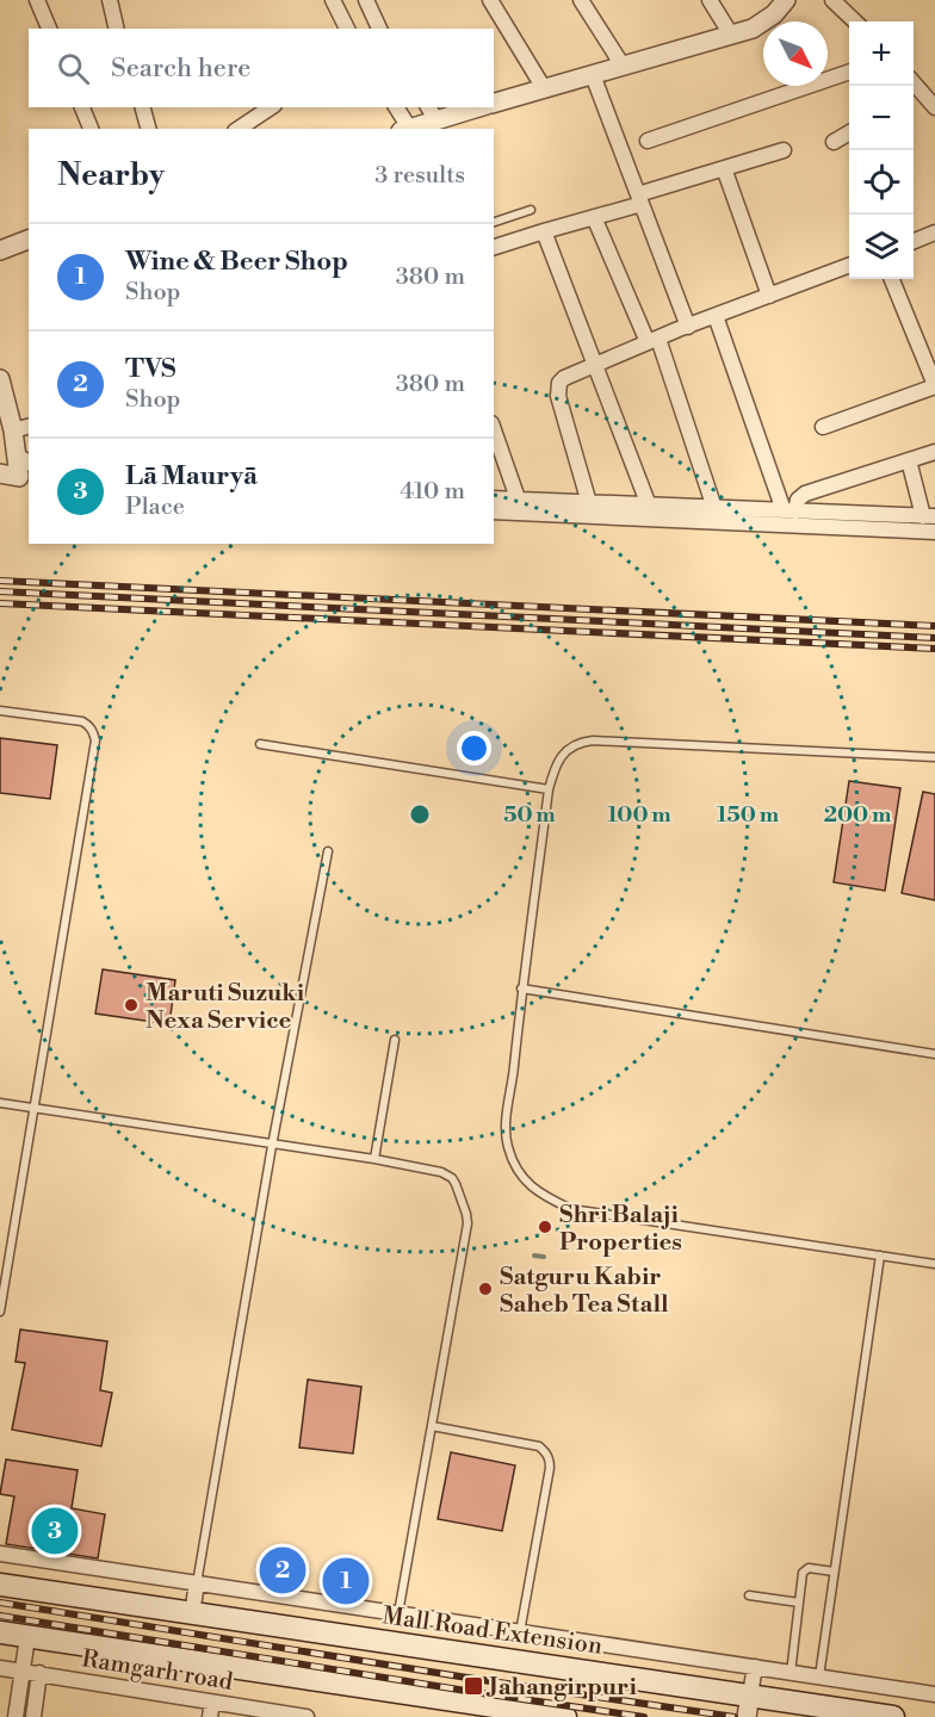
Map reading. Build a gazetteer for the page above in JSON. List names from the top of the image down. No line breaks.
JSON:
{"streets":{"main road":["Mall Road Extension"],"street":["Ramgarh road"]},"places":{"other":["Maruti Suzuki Nexa Service","Shri Balaji Properties","Satguru Kabir Saheb Tea Stall"],"transit":["Jahangirpuri"]},"north":"bottom right","page":{"map_buttons":["+","−"],"search":"Search here","heading":["Nearby","3 results"],"list":[{"mark":"1","name":"Wine & Beer Shop","note":"Shop","value":"380 m"},{"mark":"2","name":"TVS","note":"Shop","value":"380 m"},{"mark":"3","name":"Lā Mauryā","note":"Place","value":"410 m"}],"pins":["3","2","1"]},"rings":["50 m","100 m","150 m","200 m"]}
